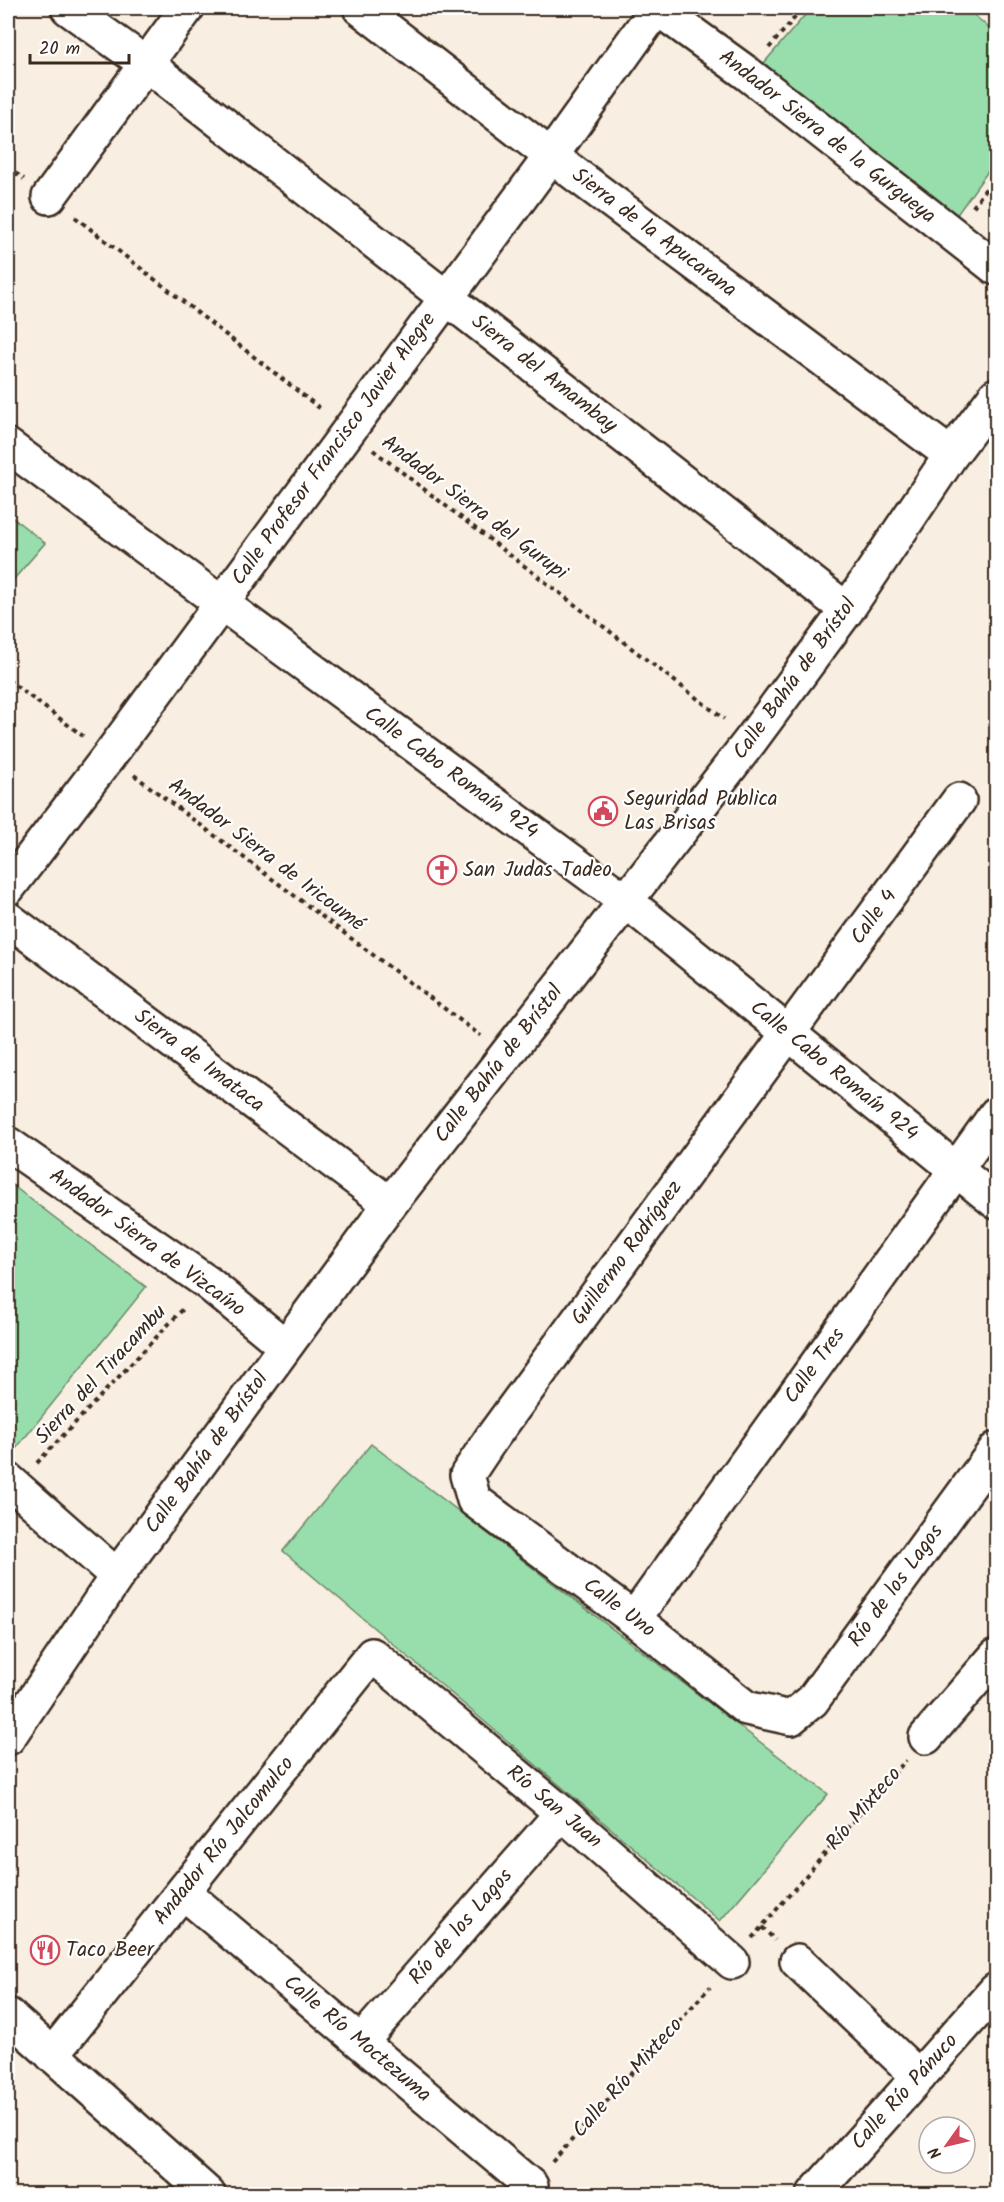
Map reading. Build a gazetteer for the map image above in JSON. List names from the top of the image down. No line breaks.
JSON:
{"streets":{"street":["Andador Sierra de la Gurgueya","Sierra de la Apucarana","Sierra del Amambay","Calle Profesor Francisco Javier Alegre","Calle Bahía de Brístol","Calle Cabo Romaín 924","Calle 4","Sierra de Imataca","Andador Sierra de Vizcaíno","Guillermo Rodríguez","Calle Tres","Río de los Lagos","Calle Uno","Río San Juan","Andador Río Jalcomulco","Calle Río Moctezuma","Calle Río Pánuco"],"path":["Andador Sierra del Gurupi","Andador Sierra de Iricoumé","Sierra del Tiracambu","Río Mixteco","Calle Río Mixteco"]},"crossings":[["Andador Sierra de la Gurgueya","Calle Profesor Francisco Javier Alegre"],["Sierra de la Apucarana","Calle Profesor Francisco Javier Alegre"],["Sierra de la Apucarana","Calle Bahía de Brístol"],["Sierra del Amambay","Calle Profesor Francisco Javier Alegre"],["Sierra del Amambay","Calle Bahía de Brístol"],["Calle Profesor Francisco Javier Alegre","Andador Sierra del Gurupi"],["Calle Profesor Francisco Javier Alegre","Calle Cabo Romaín 924"],["Calle Profesor Francisco Javier Alegre","Andador Sierra de Iricoumé"],["Andador Sierra del Gurupi","Calle Bahía de Brístol"],["Calle Bahía de Brístol","Calle Cabo Romaín 924"],["Calle Bahía de Brístol","Andador Sierra de Iricoumé"],["Calle Bahía de Brístol","Sierra de Imataca"],["Calle Bahía de Brístol","Andador Sierra de Vizcaíno"],["Calle Cabo Romaín 924","Calle 4"],["Calle Cabo Romaín 924","Guillermo Rodríguez"],["Calle Cabo Romaín 924","Calle Tres"],["Calle 4","Guillermo Rodríguez"],["Andador Sierra de Vizcaíno","Sierra del Tiracambu"],["Guillermo Rodríguez","Calle Uno"],["Calle Tres","Calle Uno"],["Río de los Lagos","Calle Uno"],["Río de los Lagos","Río San Juan"],["Río de los Lagos","Calle Río Moctezuma"],["Río San Juan","Río Mixteco"],["Río San Juan","Andador Río Jalcomulco"],["Río San Juan","Calle Río Mixteco"],["Río Mixteco","Calle Río Mixteco"],["Andador Río Jalcomulco","Calle Río Moctezuma"],["Calle Río Moctezuma","Calle Río Mixteco"]],"places":{"public building":["Seguridad Publica Las Brisas"],"church":["San Judas Tadeo"],"restaurant":["Taco Beer"]},"scale_bar":"20 m","north":"bottom left"}
